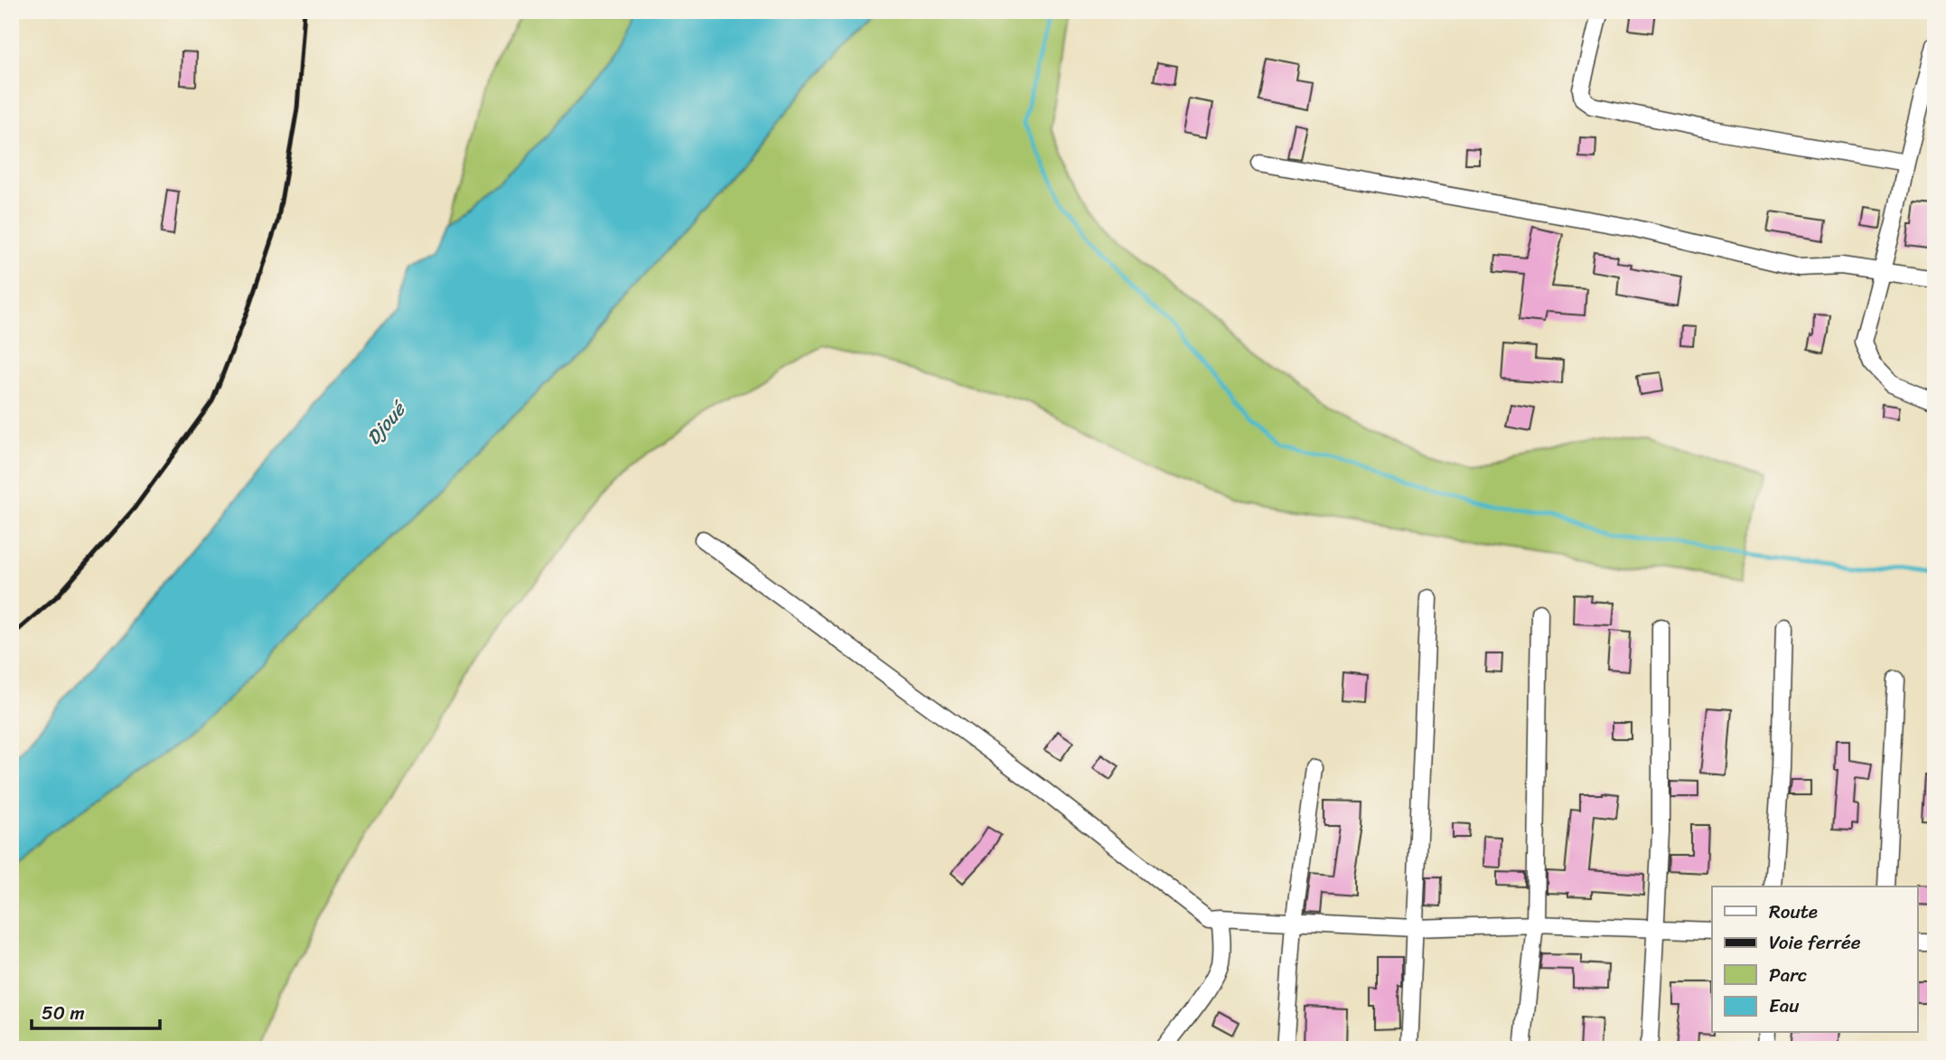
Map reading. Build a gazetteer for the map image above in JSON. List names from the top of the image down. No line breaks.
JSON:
{"water":["Djoué"],"legend":["Route","Voie ferrée","Parc","Eau"],"scale_bar":"50 m"}
